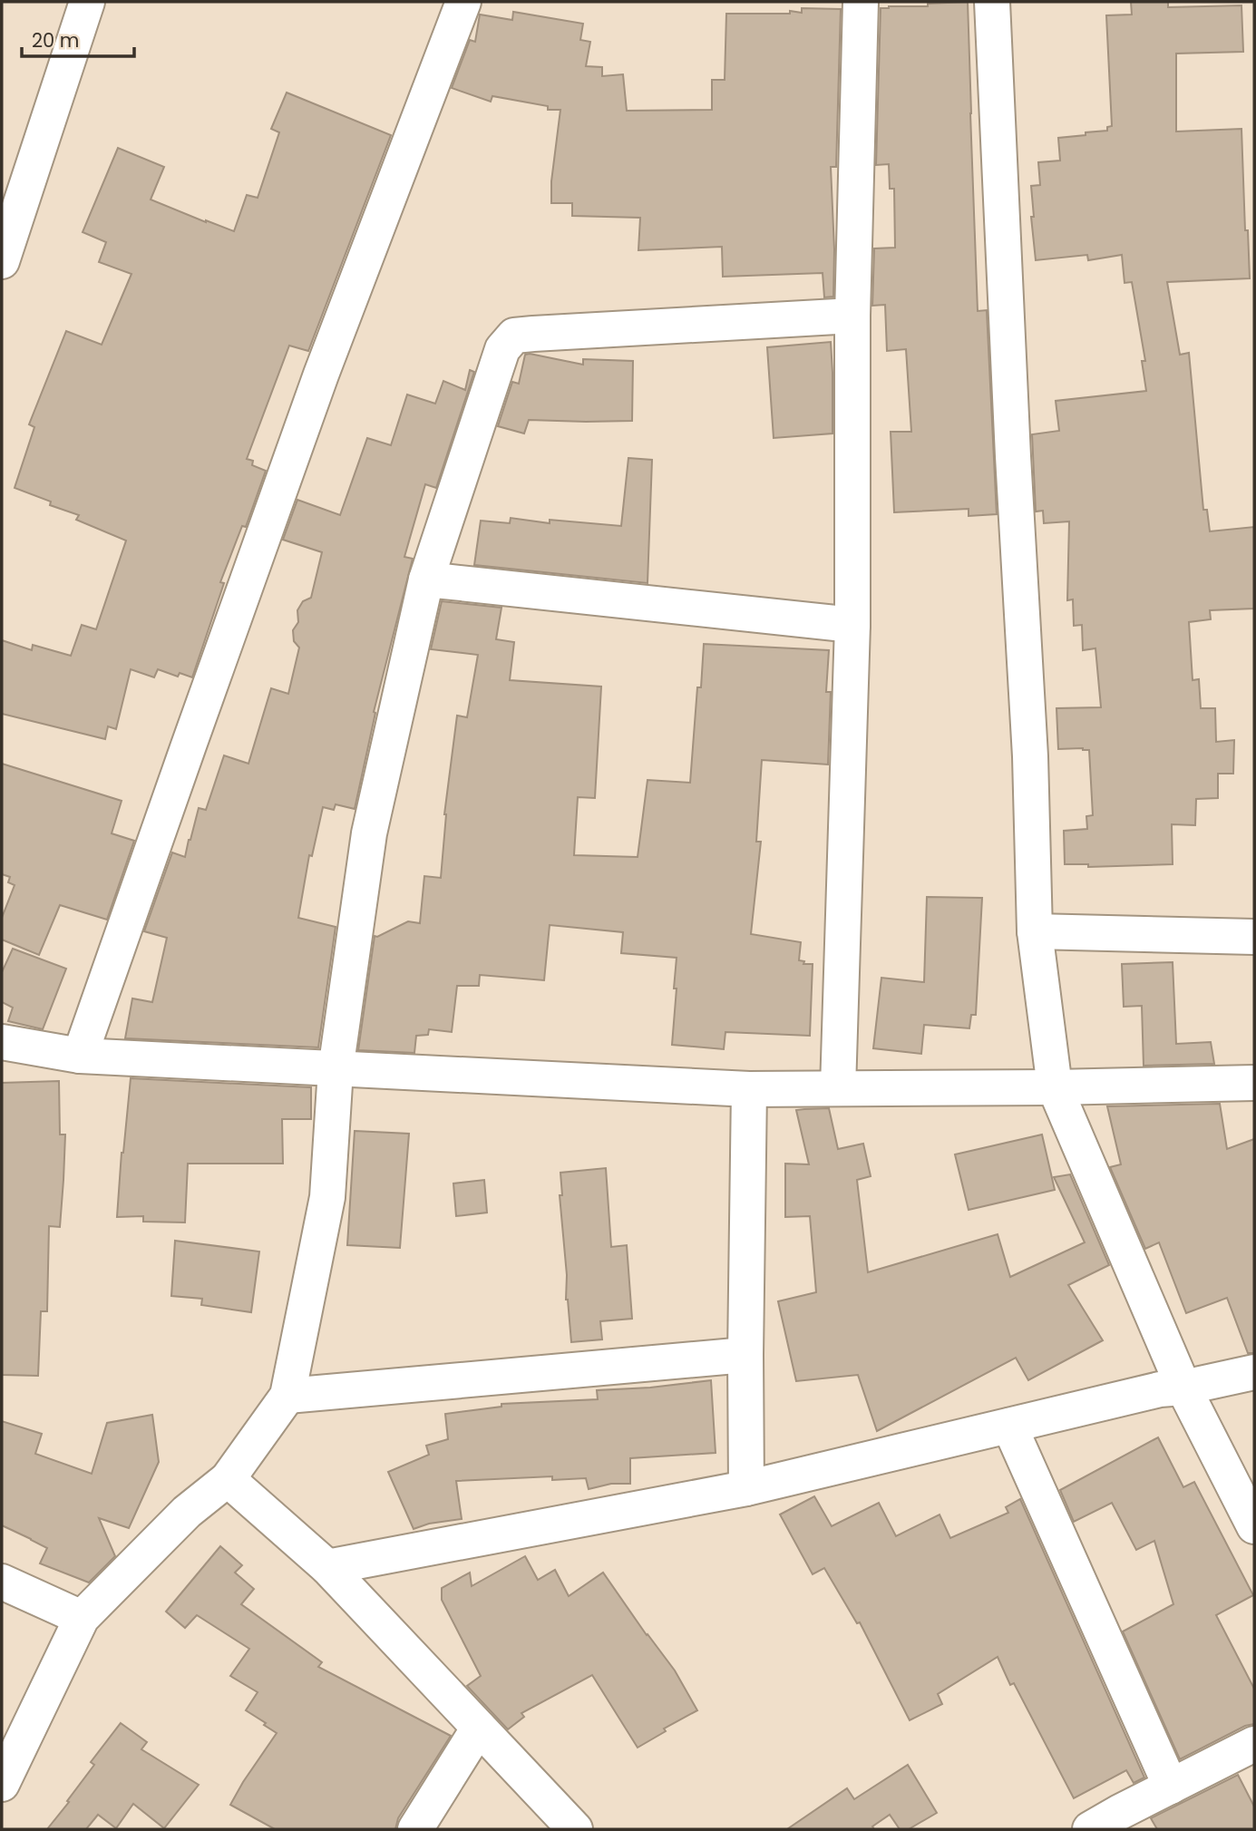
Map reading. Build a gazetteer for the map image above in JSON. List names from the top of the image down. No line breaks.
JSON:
{"scale_bar":"20 m"}
